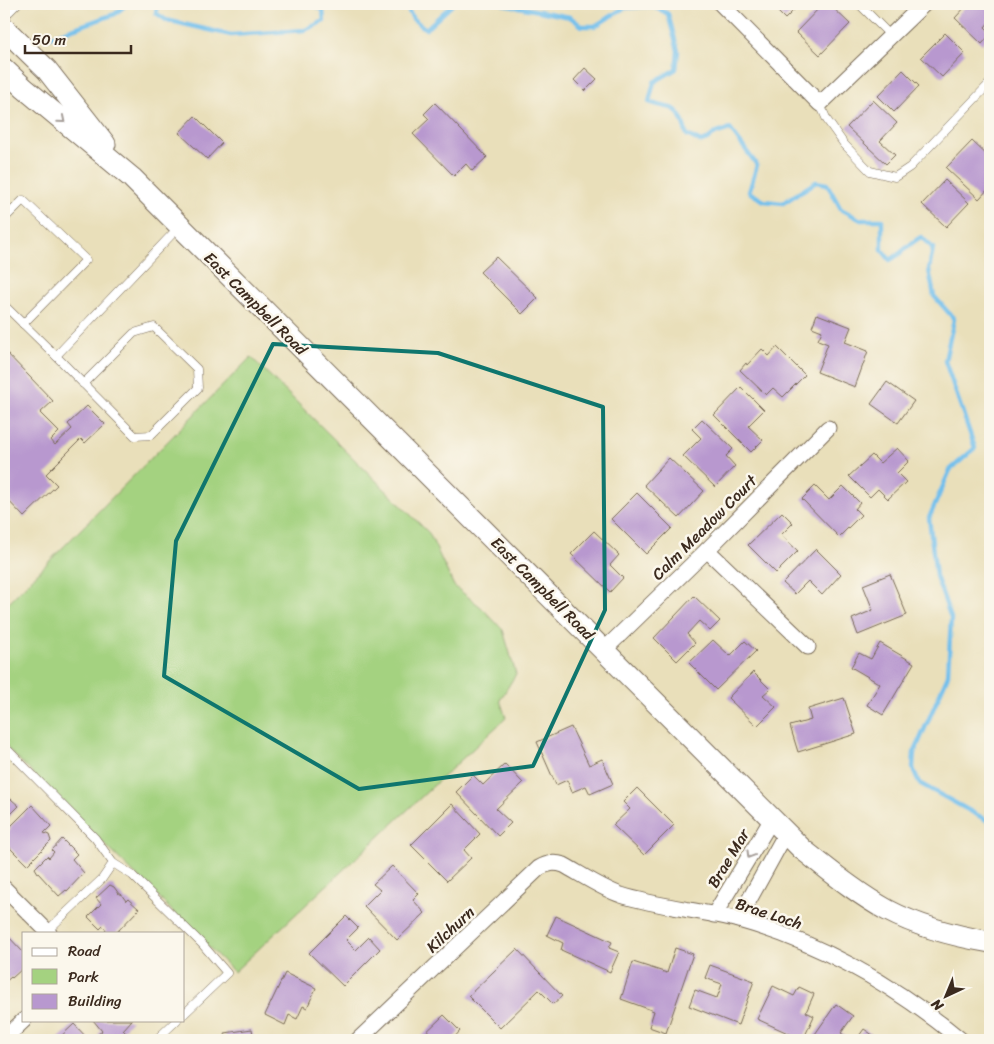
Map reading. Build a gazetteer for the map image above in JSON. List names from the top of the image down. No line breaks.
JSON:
{"streets":{"main road":["East Campbell Road"],"street":["Calm Meadow Court","Brae Mar","Brae Loch","Kilchurn"]},"crossings":[["East Campbell Road","Calm Meadow Court"],["East Campbell Road","Brae Mar"],["Brae Mar","Brae Loch"],["Brae Loch","Kilchurn"]],"legend":["Road","Park","Building"],"scale_bar":"50 m","north":"bottom left"}
